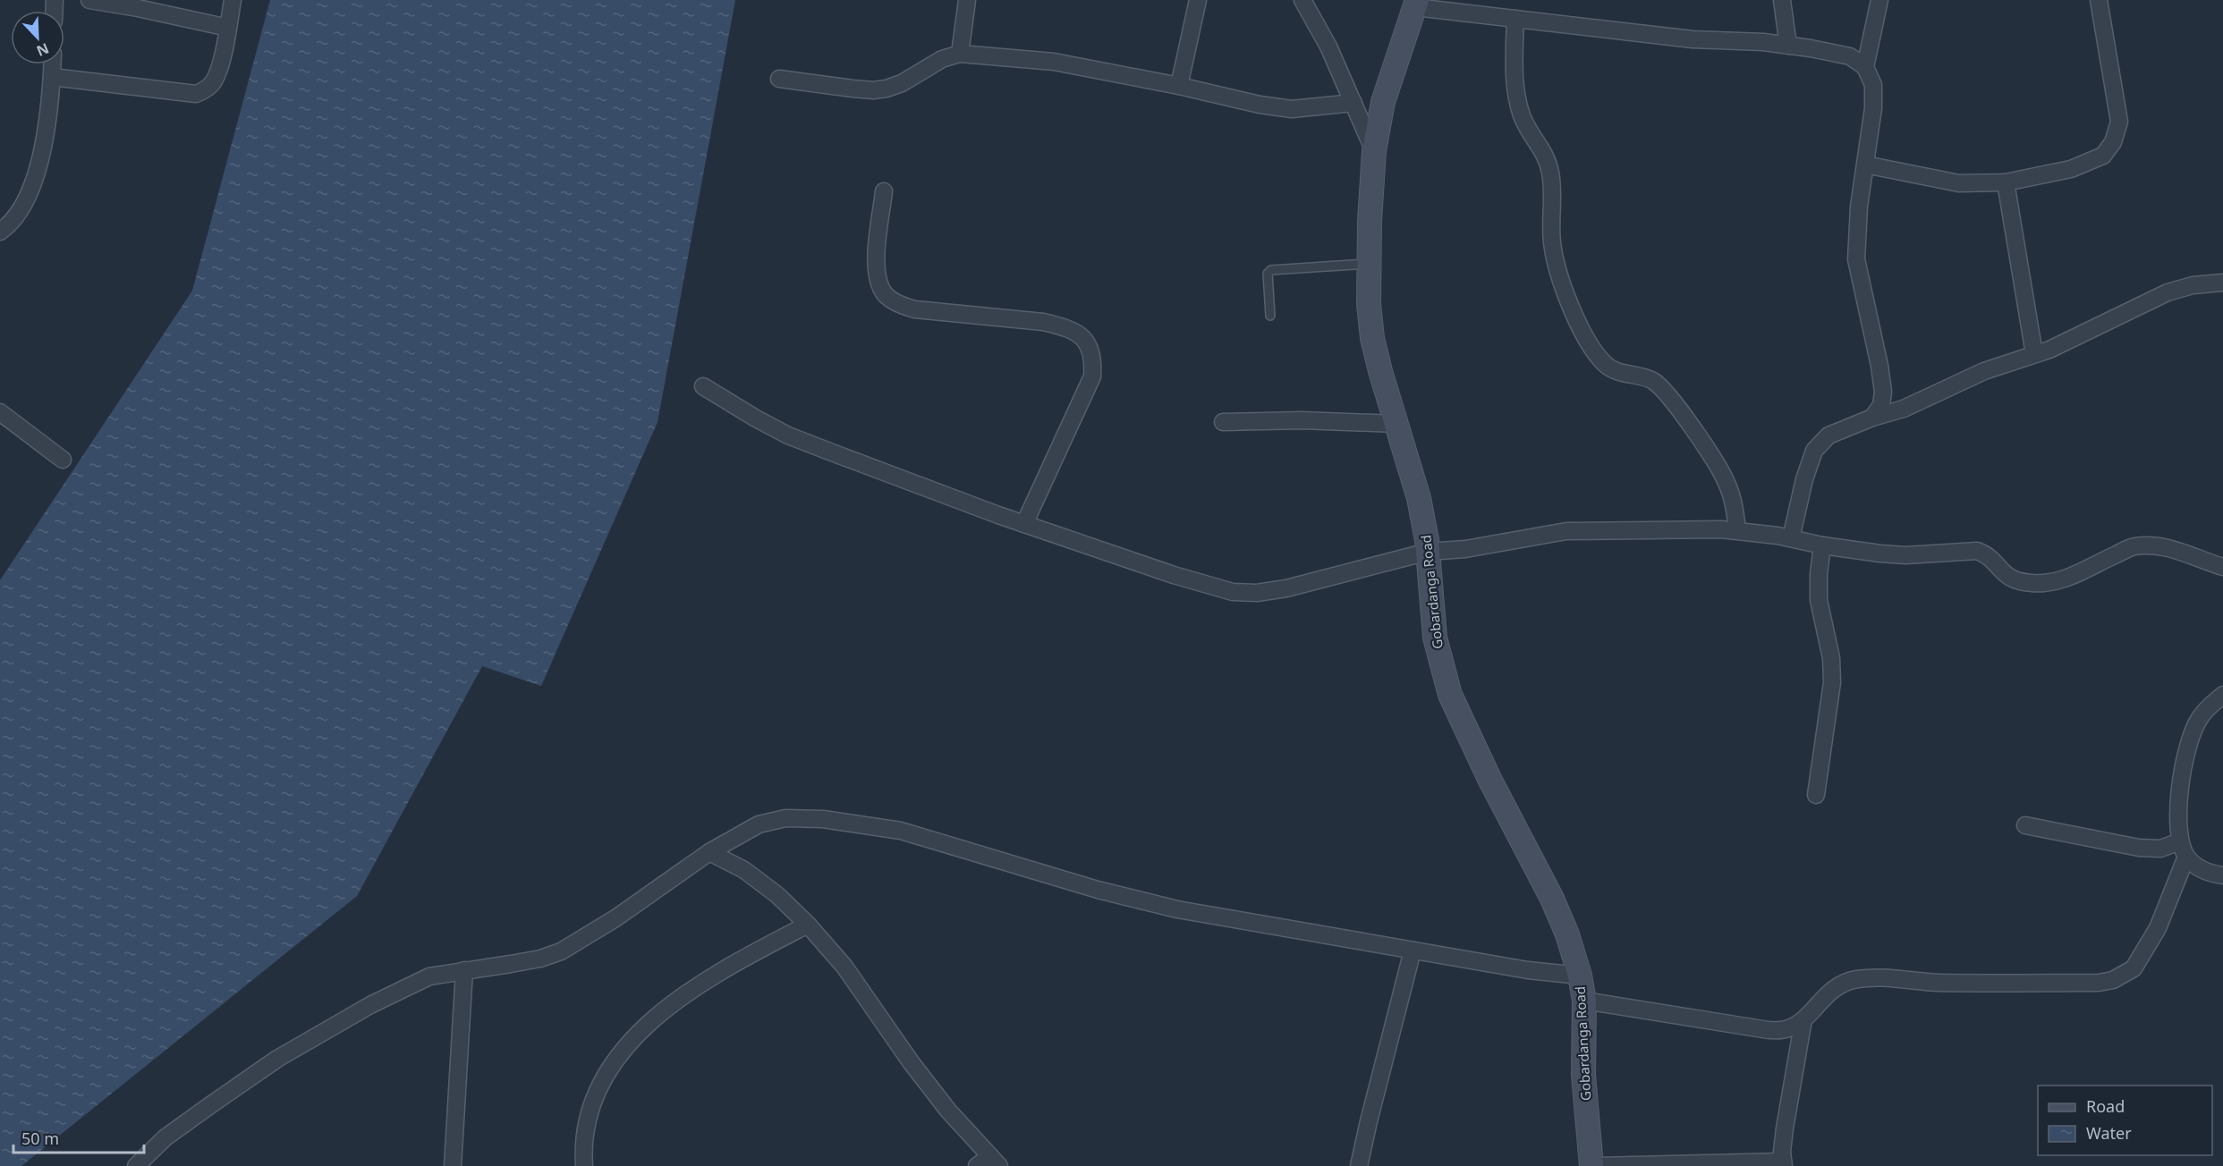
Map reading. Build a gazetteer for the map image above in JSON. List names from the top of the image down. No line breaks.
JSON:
{"streets":{"main road":["Gobardanga Road"]},"legend":["Road","Water"],"scale_bar":"50 m","north":"bottom right"}
